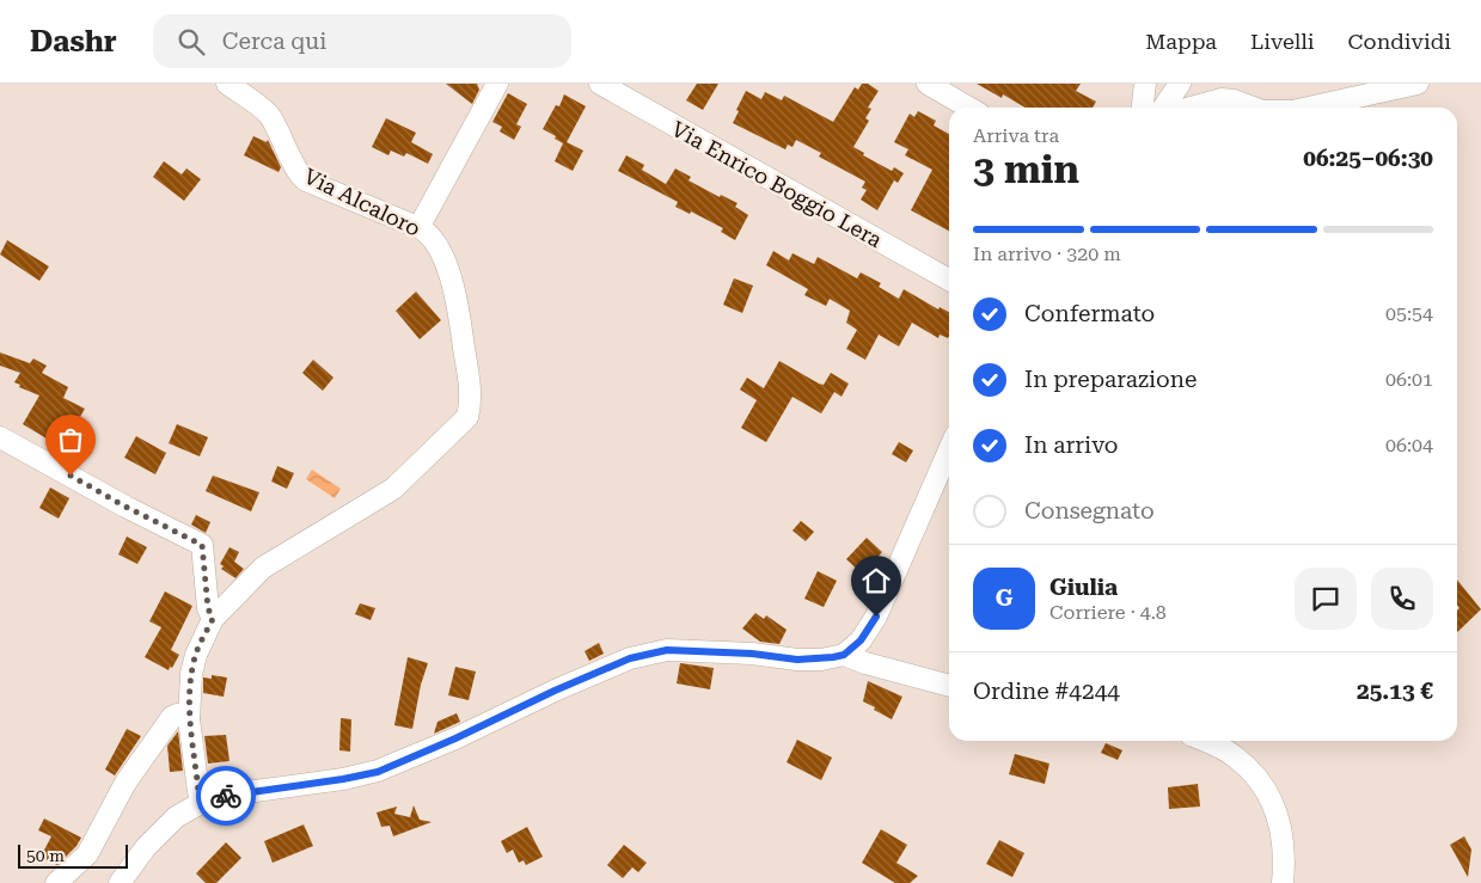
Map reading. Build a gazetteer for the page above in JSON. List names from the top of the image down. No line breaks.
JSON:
{"streets":{"street":["Via Enrico Boggio Lera","Via Alcaloro"]},"scale_bar":"50 m","page":{"header":"Dashr","search":"Cerca qui","nav":["Mappa","Livelli","Condividi"],"heading":["3 min","Arriva tra","06:25–06:30"],"panel":["Giulia","Corriere · 4.8","Ordine #4244","25.13 €"],"bar":"In arrivo · 320 m","list":[["Confermato","05:54"],["In preparazione","06:01"],["In arrivo","06:04"],"Consegnato"],"round":"G","scale":"50 m"}}
